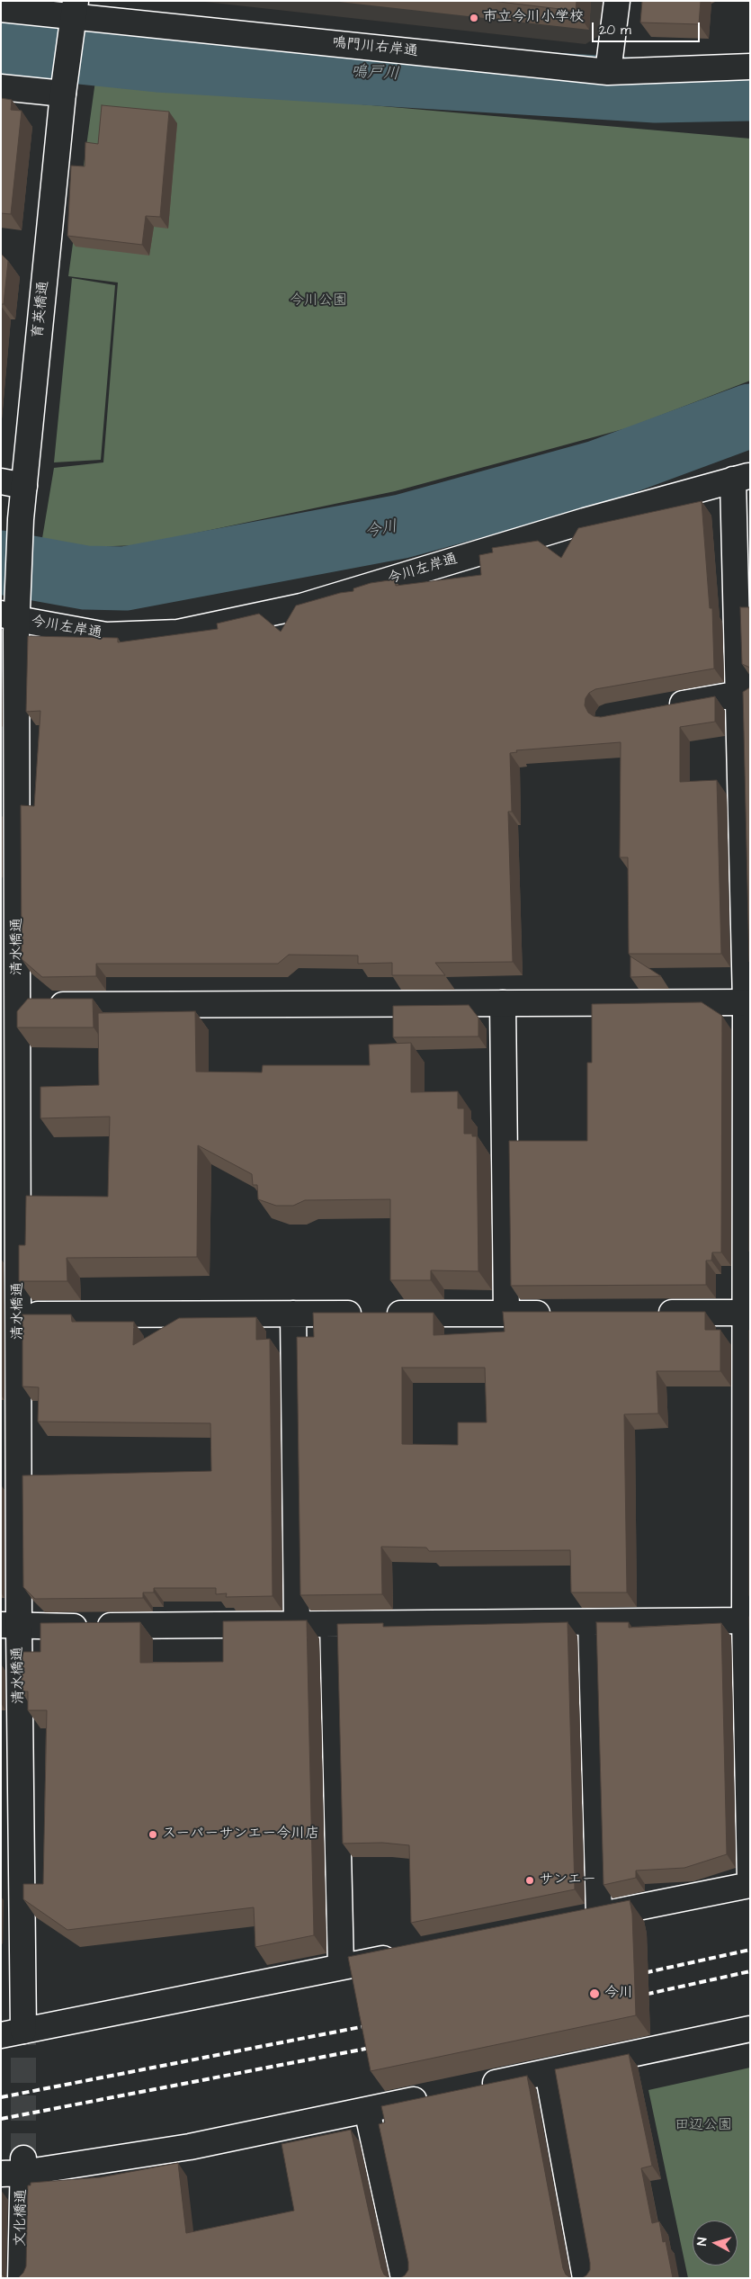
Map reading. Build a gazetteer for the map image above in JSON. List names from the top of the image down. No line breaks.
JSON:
{"streets":{"street":["鳴門川右岸通","育英橋通","今川左岸通","清水橋通","文化橋通"]},"crossings":[["鳴門川右岸通","育英橋通"],["育英橋通","清水橋通"],["今川左岸通","清水橋通"]],"water":["鳴戸川","今川"],"parks":["今川公園","田辺公園"],"places":["市立今川小学校","スーパーサンエー今川店","サンエー","今川"],"scale_bar":"20 m","north":"left"}
